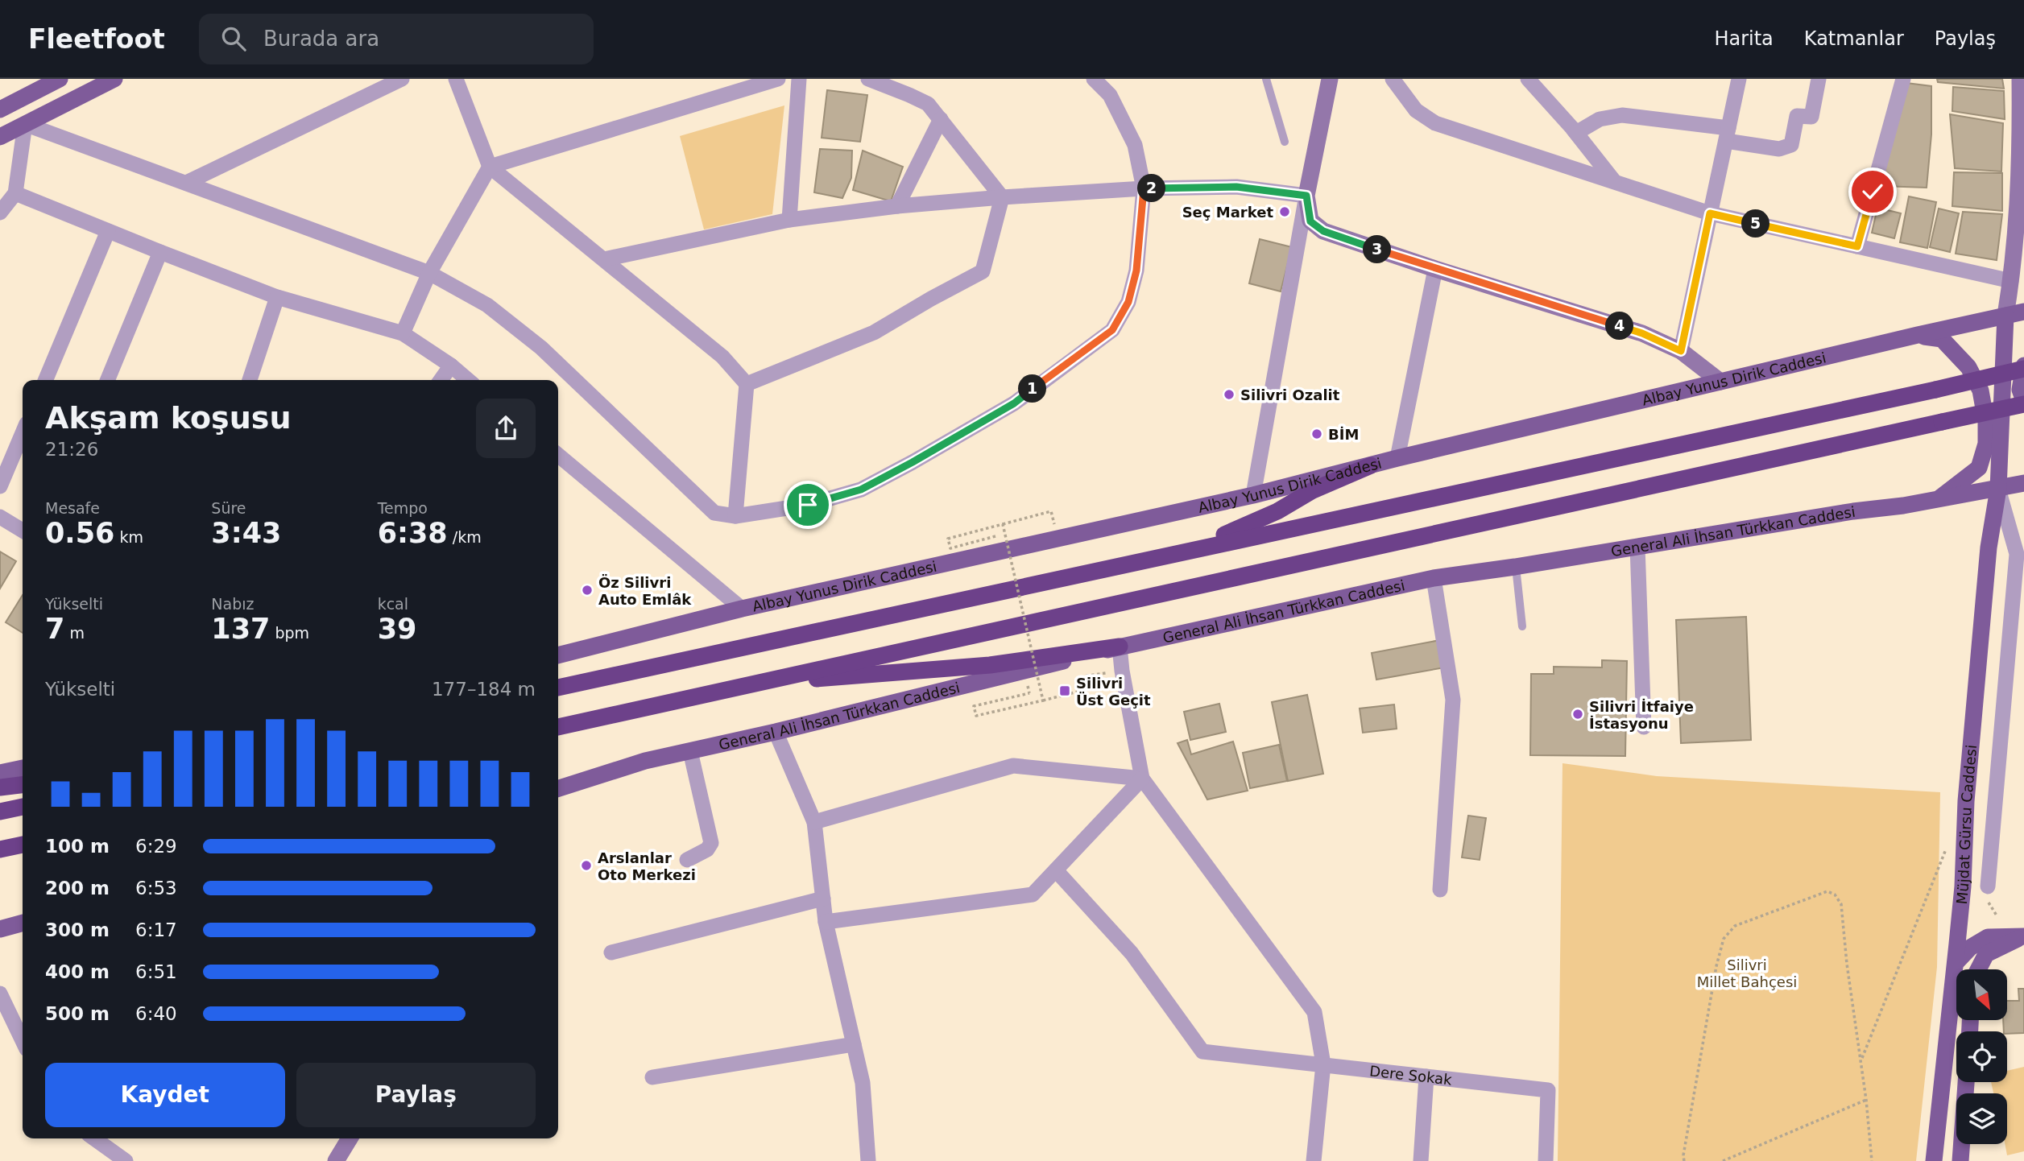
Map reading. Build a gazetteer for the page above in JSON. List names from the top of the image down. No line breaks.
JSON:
{"streets":{"main road":["Albay Yunus Dirik Caddesi","General Ali İhsan Türkkan Caddesi","Müjdat Gürsu Caddesi"],"street":["Dere Sokak"]},"crossings":[["Albay Yunus Dirik Caddesi","Müjdat Gürsu Caddesi"],["General Ali İhsan Türkkan Caddesi","Müjdat Gürsu Caddesi"]],"parks":["Silivri Millet Bahçesi"],"places":{"other":["Seç Market","Silivri Ozalit","BİM","Öz Silivri Auto Emlâk","Silivri İtfaiye İstasyonu","Arslanlar Oto Merkezi"],"transit":["Silivri Üst Geçit"]},"north":"bottom right","page":{"header":"Fleetfoot","search":"Burada ara","nav":["Harita","Katmanlar","Paylaş"],"pins":["2","5","3","4","1"],"heading":["Akşam koşusu","21:26"],"stats":[["Mesafe","0.56 km"],["Süre","3:43"],["Tempo","6:38 /km"],["Yükselti","7 m"],["Nabız","137 bpm"],["kcal","39"]],"chart":["Yükselti","177–184 m"],"list":[{"name":"100 m","note":"6:29"},{"name":"200 m","note":"6:53"},{"name":"300 m","note":"6:17"},{"name":"400 m","note":"6:51"},{"name":"500 m","note":"6:40"}],"buttons":["Kaydet","Paylaş"]}}
